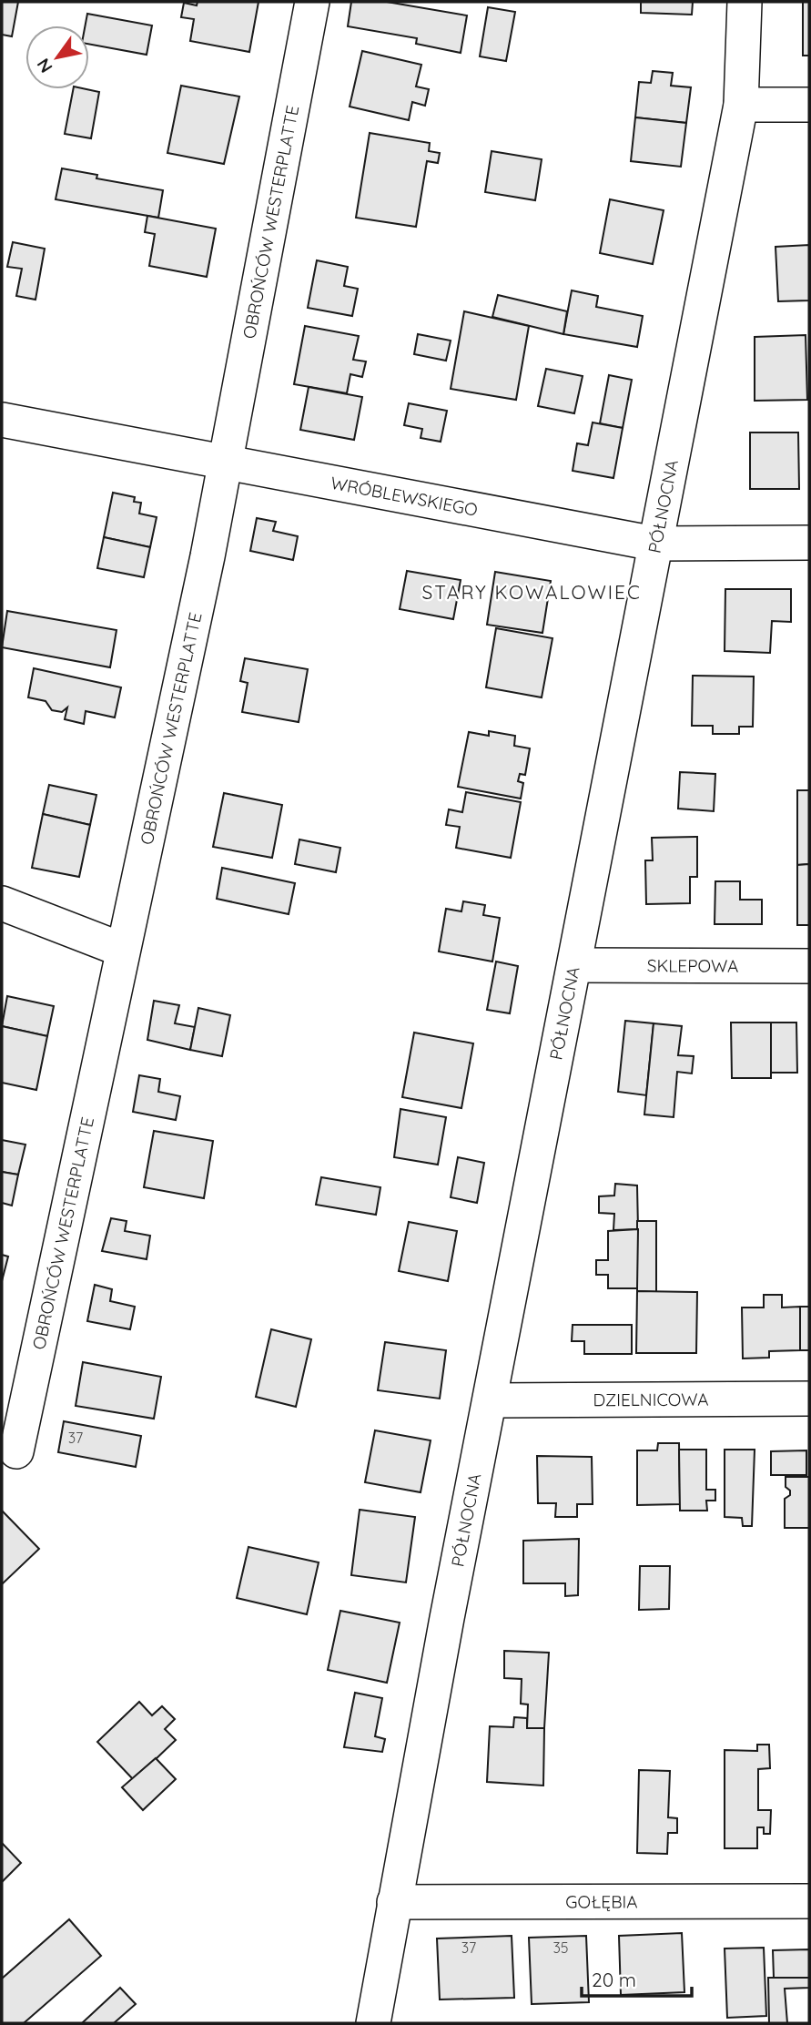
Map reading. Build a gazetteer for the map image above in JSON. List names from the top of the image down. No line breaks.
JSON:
{"streets":{"street":["OBROŃCÓW WESTERPLATTE","WRÓBLEWSKIEGO","PÓŁNOCNA","SKLEPOWA","DZIELNICOWA","GOŁĘBIA"]},"crossings":[["OBROŃCÓW WESTERPLATTE","WRÓBLEWSKIEGO"],["WRÓBLEWSKIEGO","PÓŁNOCNA"],["PÓŁNOCNA","SKLEPOWA"],["PÓŁNOCNA","DZIELNICOWA"],["PÓŁNOCNA","GOŁĘBIA"]],"districts":["STARY KOWALOWIEC"],"house_numbers":["37","37","35"],"scale_bar":"20 m","north":"bottom left"}
